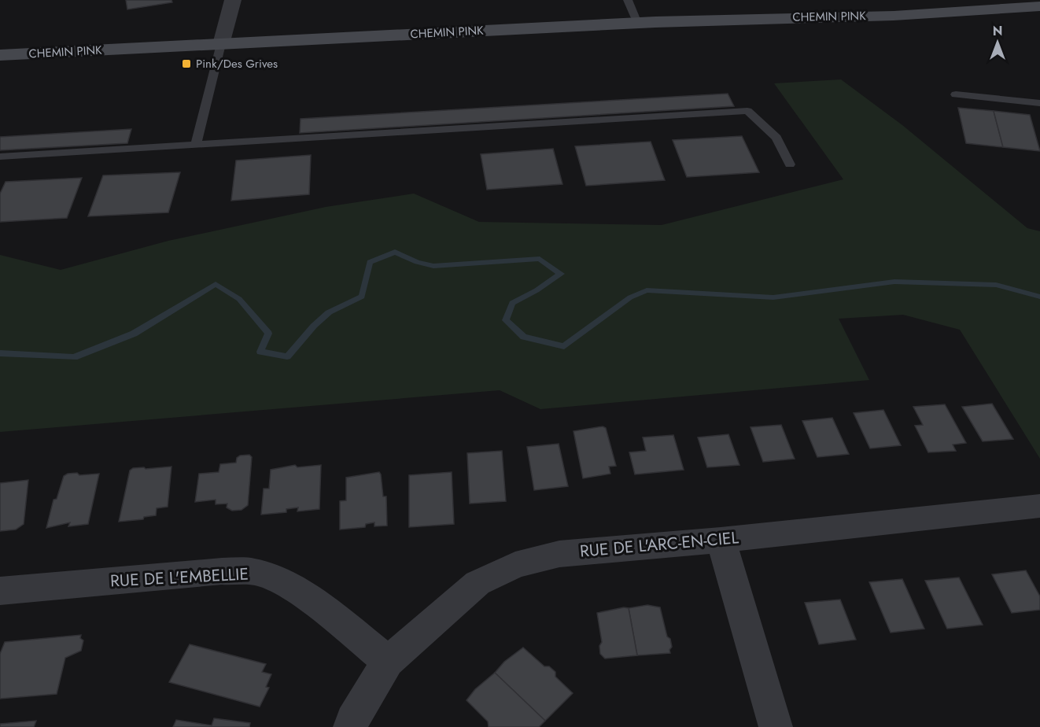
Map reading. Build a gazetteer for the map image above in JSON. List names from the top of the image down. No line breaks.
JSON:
{"streets":{"main road":["CHEMIN PINK"],"street":["RUE DE L'ARC-EN-CIEL","RUE DE L'EMBELLIE"]},"crossings":[["RUE DE L'ARC-EN-CIEL","RUE DE L'EMBELLIE"]],"places":{"transit":["Pink/Des Grives"]},"north":"top"}
